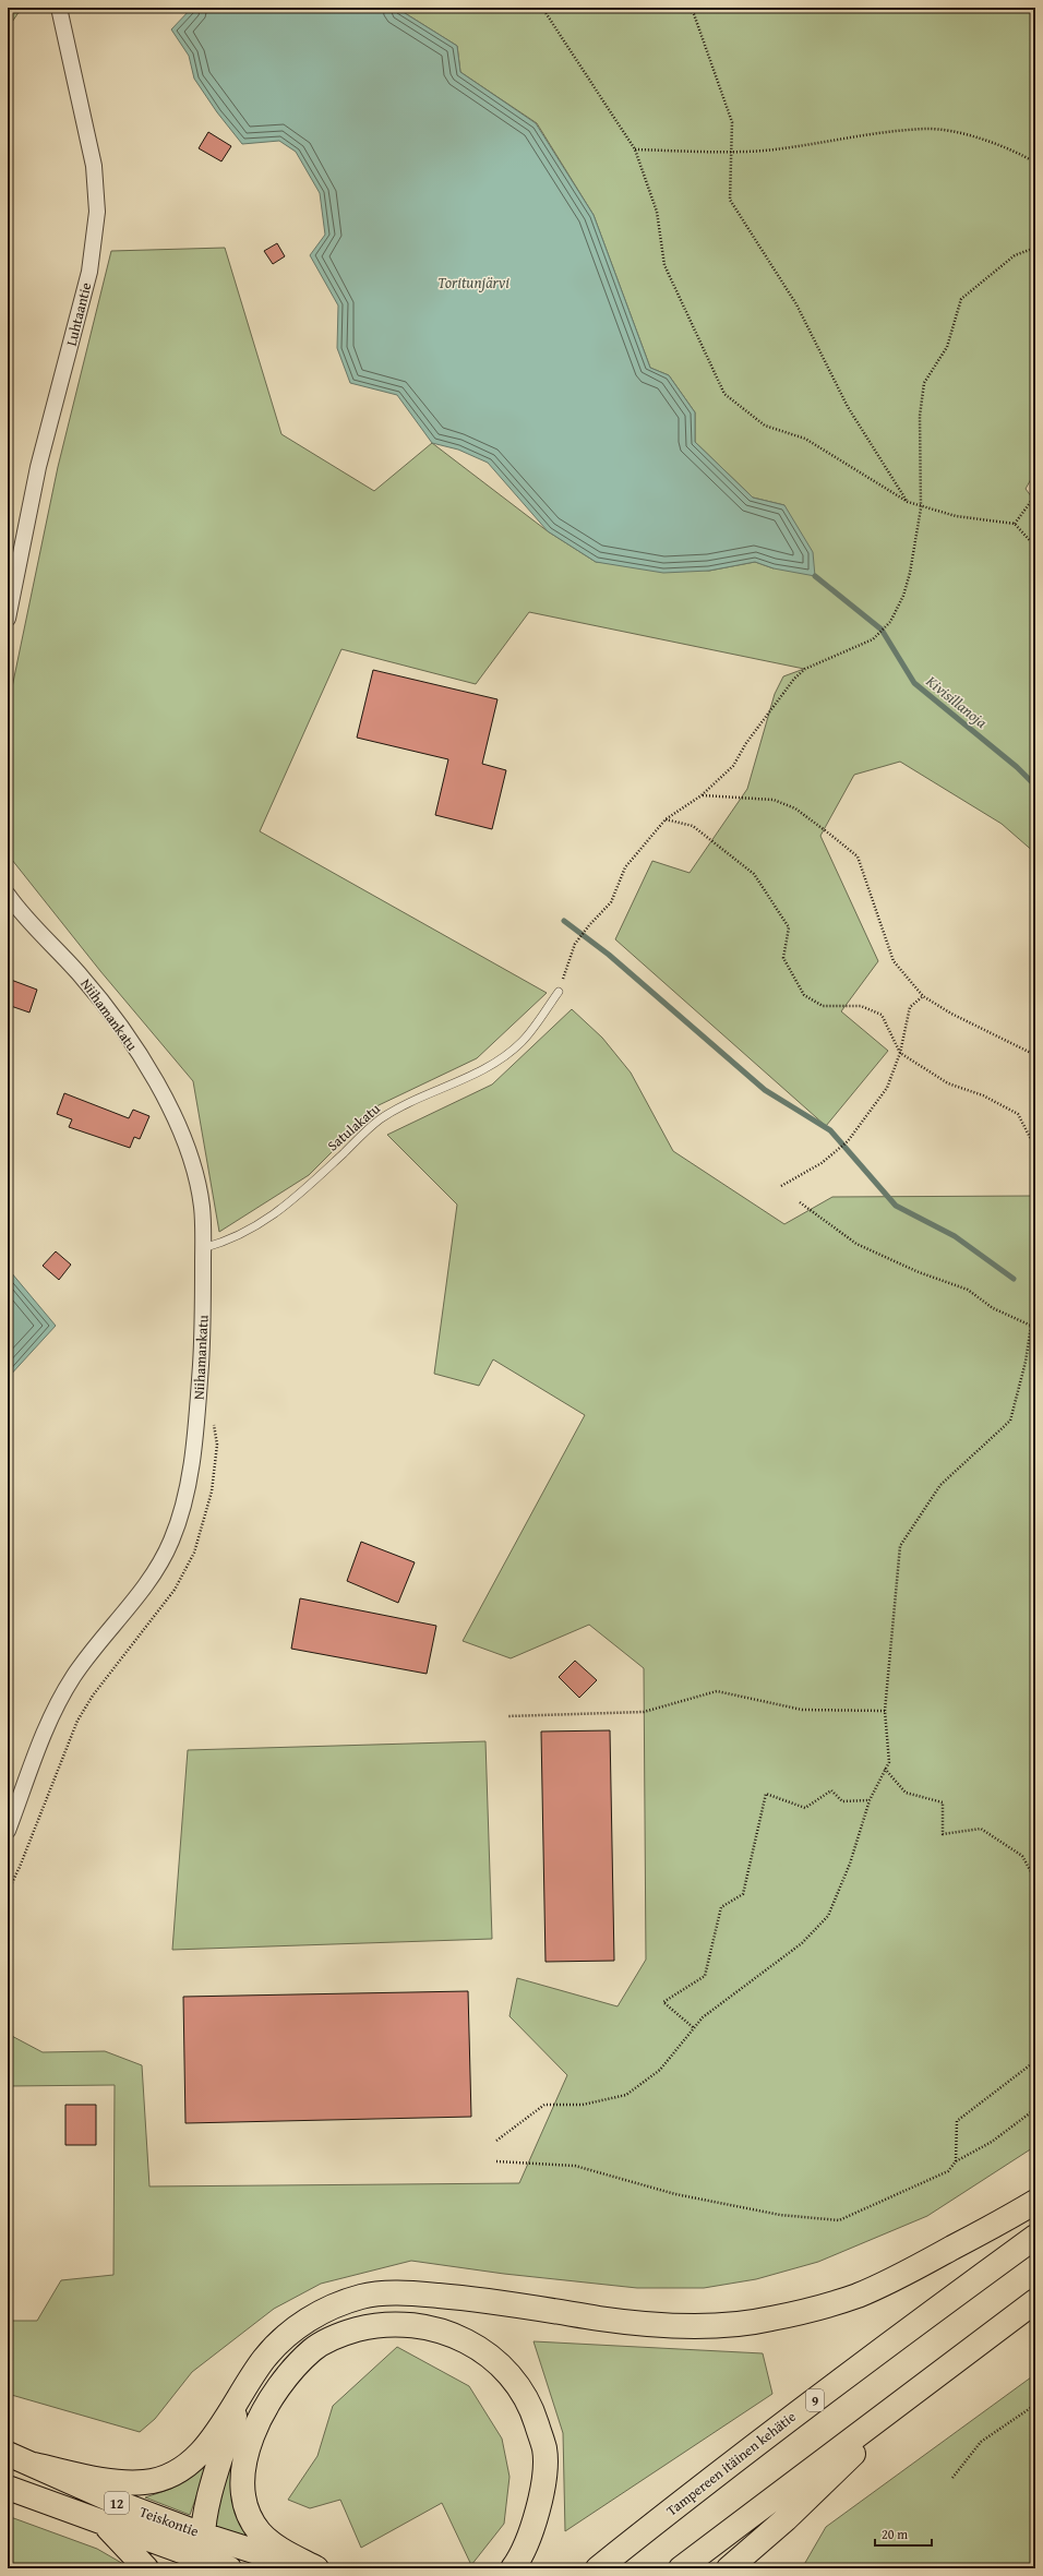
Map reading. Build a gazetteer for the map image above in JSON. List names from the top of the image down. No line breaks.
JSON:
{"streets":{"highway":["9","Tampereen itäinen kehätie","12","Teiskontie"],"street":["Luhtaantie","Niihamankatu"],"lane":["Satulakatu"]},"crossings":[["Niihamankatu","Satulakatu"]],"water":["Toritunjärvi","Kivisillanoja"],"scale_bar":"20 m"}
